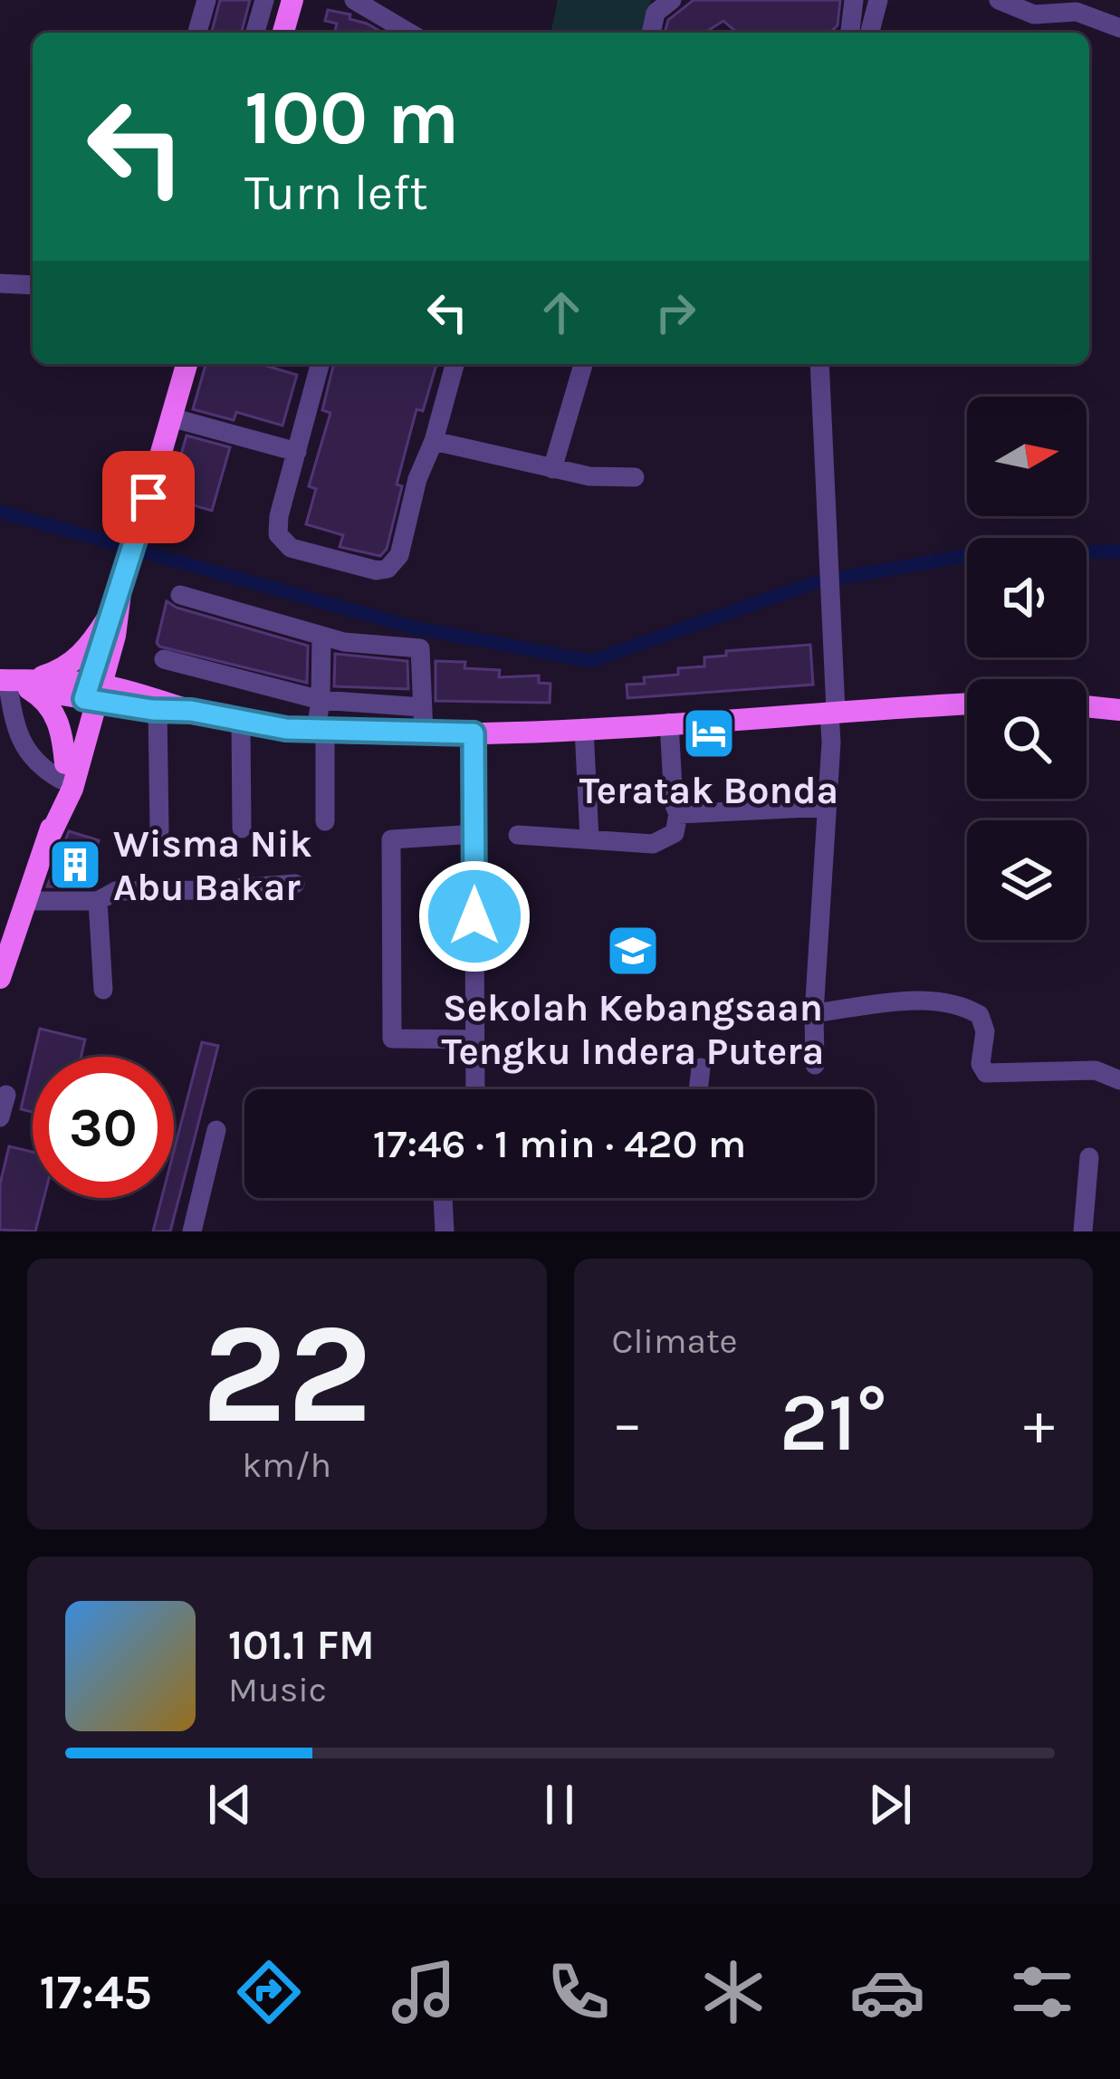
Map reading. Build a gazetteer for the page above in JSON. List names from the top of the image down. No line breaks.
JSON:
{"places":{"hotel":["Teratak Bonda"],"building":["Wisma Nik Abu Bakar"],"school or university":["Sekolah Kebangsaan Tengku Indera Putera"]},"north":"right","page":{"turn":["100 m","Turn left"],"limit":"30","trip":"17:46 · 1 min · 420 m","tile":[["22","km/h"],"Climate"],"heat":["−","21°","+"],"song":["101.1 FM","Music"],"tabs":"17:45"}}
